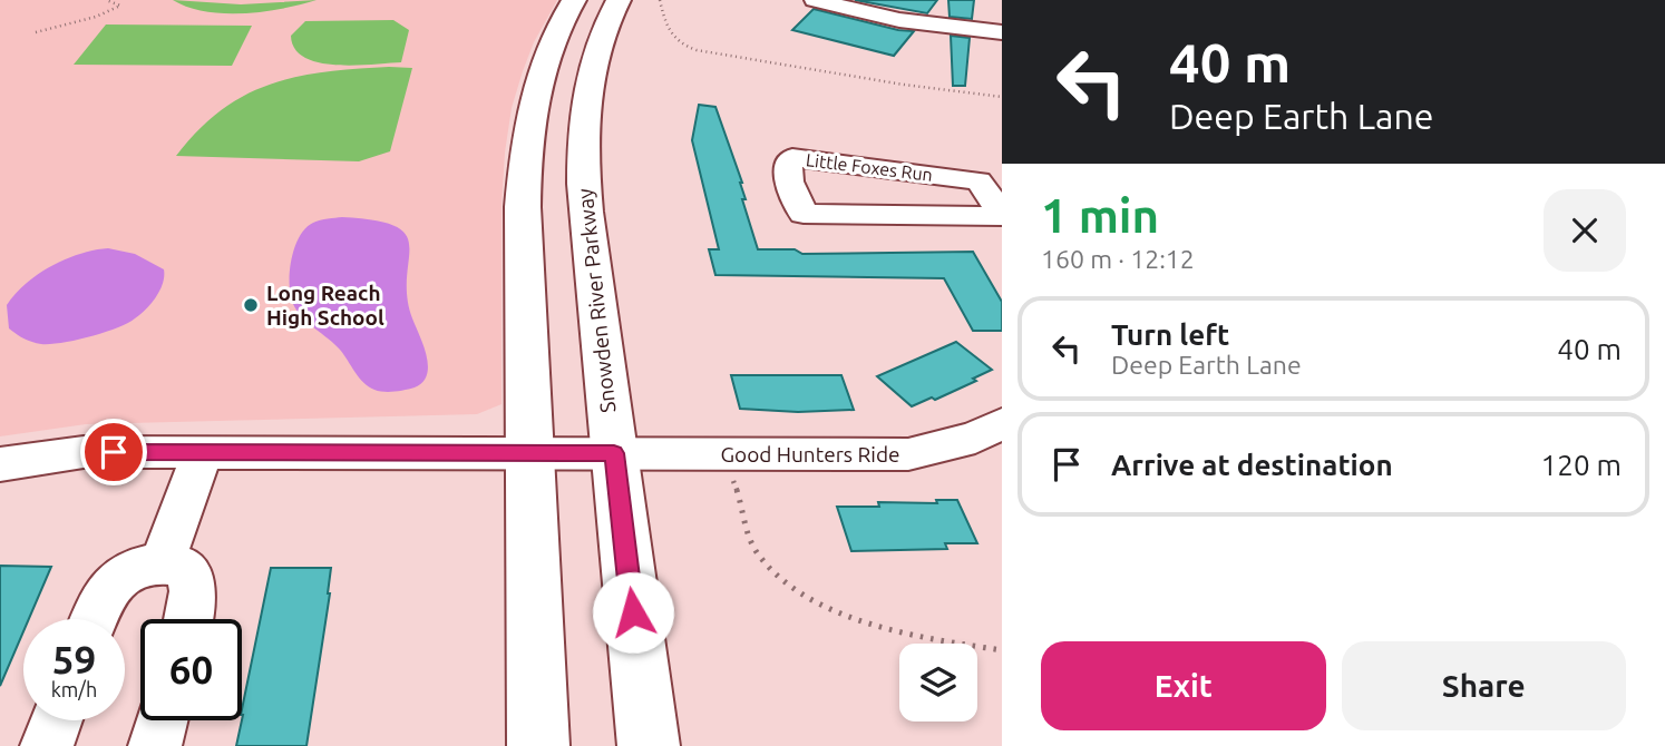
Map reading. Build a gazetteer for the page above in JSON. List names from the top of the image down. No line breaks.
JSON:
{"streets":{"main road":["Snowden River Parkway"],"street":["Little Foxes Run","Good Hunters Ride"]},"crossings":[["Snowden River Parkway","Good Hunters Ride"]],"places":["Long Reach High School"],"page":{"turn":["40 m","Deep Earth Lane"],"heading":["1 min","160 m · 12:12"],"list":[{"name":"Turn left","note":"Deep Earth Lane","value":"40 m"},{"name":"Arrive at destination","value":"120 m"}],"speed":"59 km/h","limit":"60","buttons":["Exit","Share"]}}
